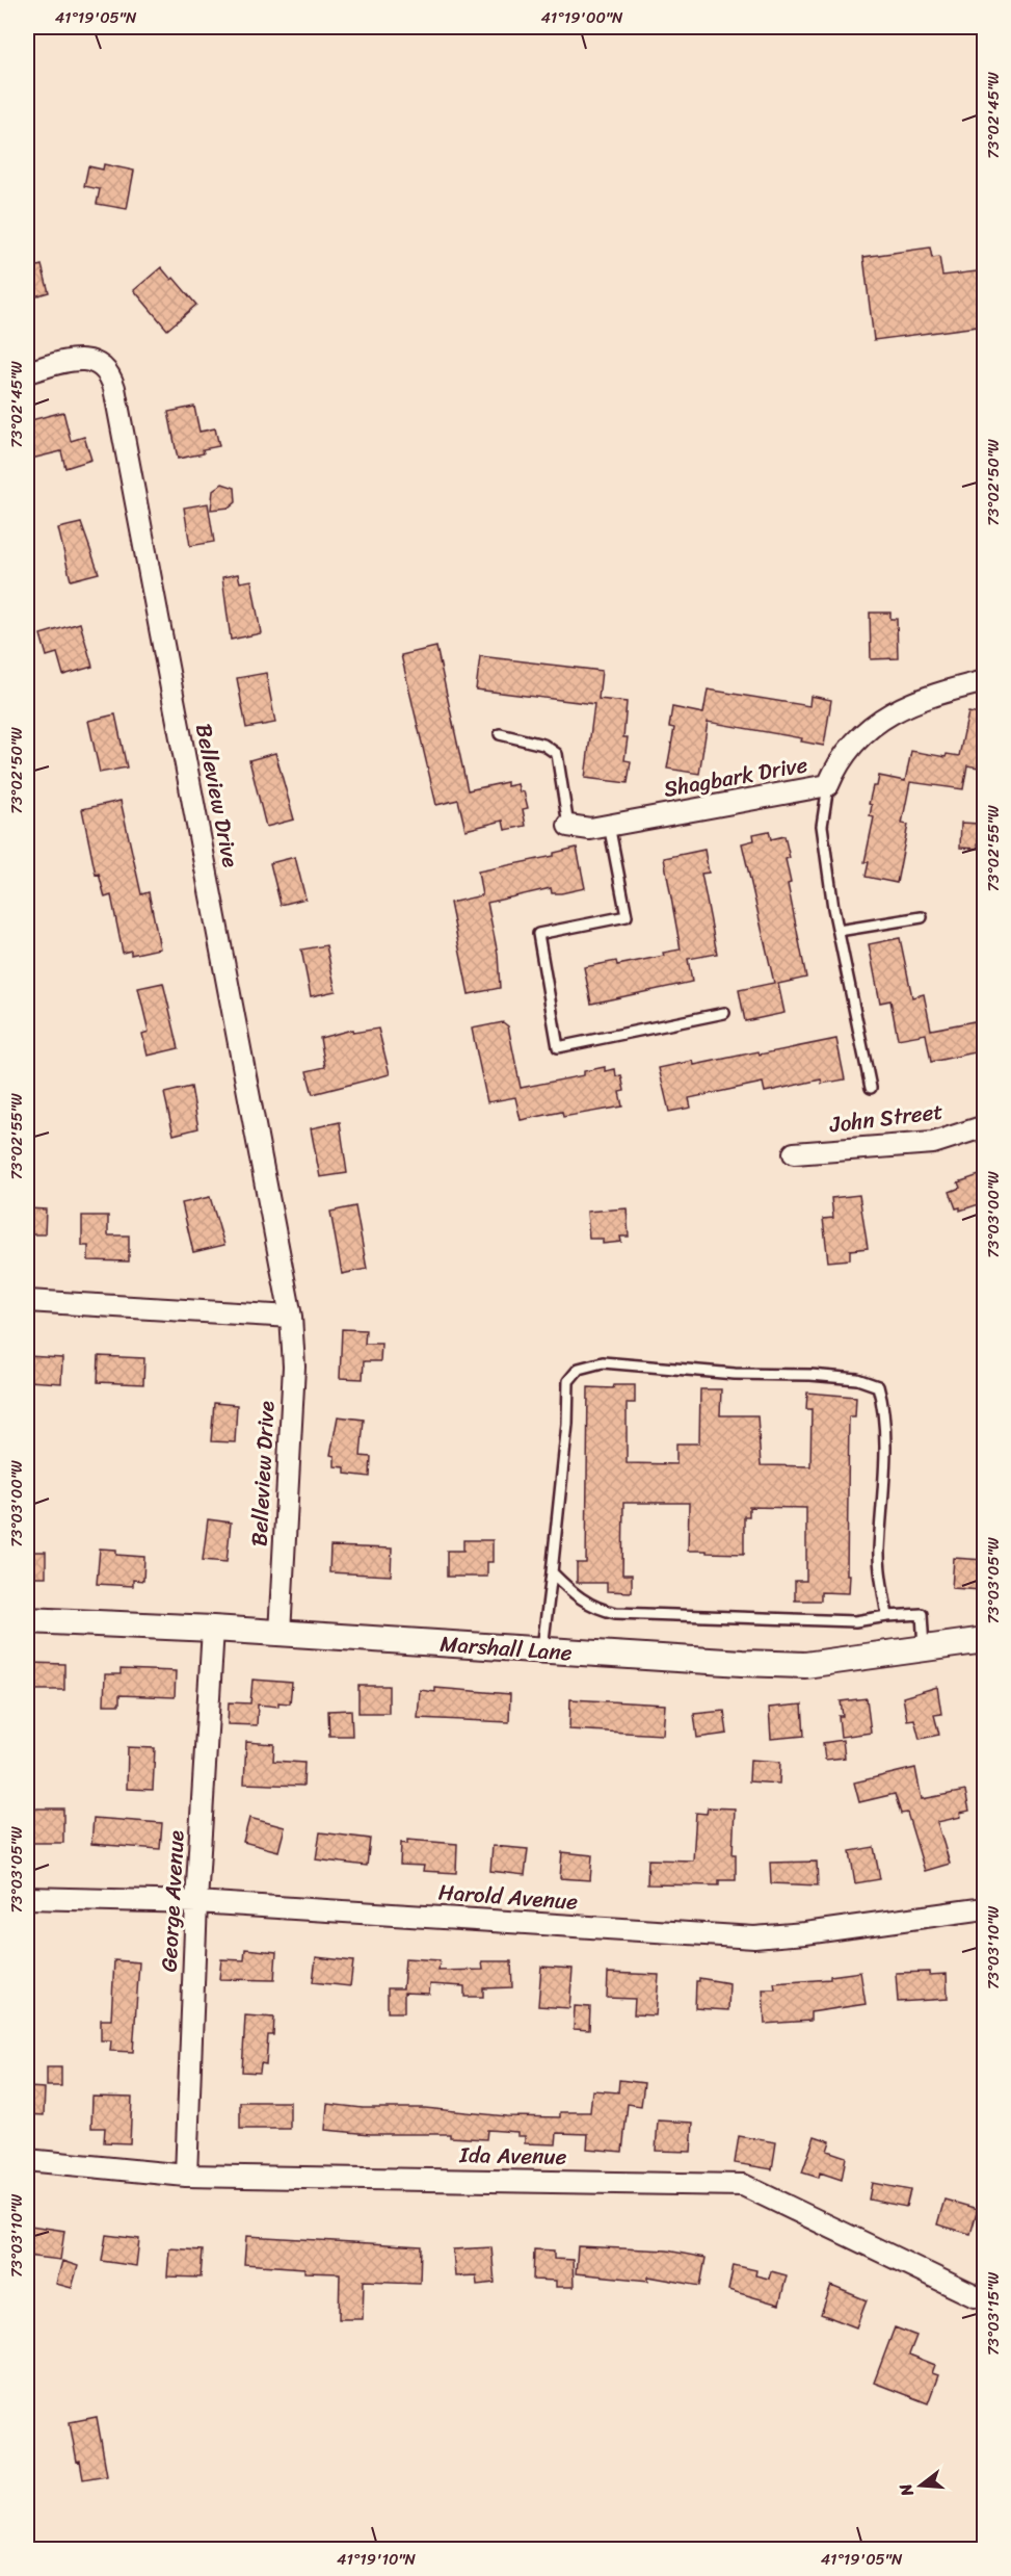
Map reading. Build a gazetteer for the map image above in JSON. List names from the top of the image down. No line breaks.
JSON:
{"streets":{"street":["Shagbark Drive","Belleview Drive","John Street","Marshall Lane","Harold Avenue","George Avenue","Ida Avenue"]},"crossings":[["Belleview Drive","Marshall Lane"],["Marshall Lane","George Avenue"],["Harold Avenue","George Avenue"],["George Avenue","Ida Avenue"]],"north":"left","coordinates":["41°19'05\"N","41°19'00\"N","73°02'45\"W","73°02'50\"W","73°02'55\"W","73°03'00\"W","73°03'05\"W","73°03'10\"W","73°03'15\"W","41°19'10\"N"]}
